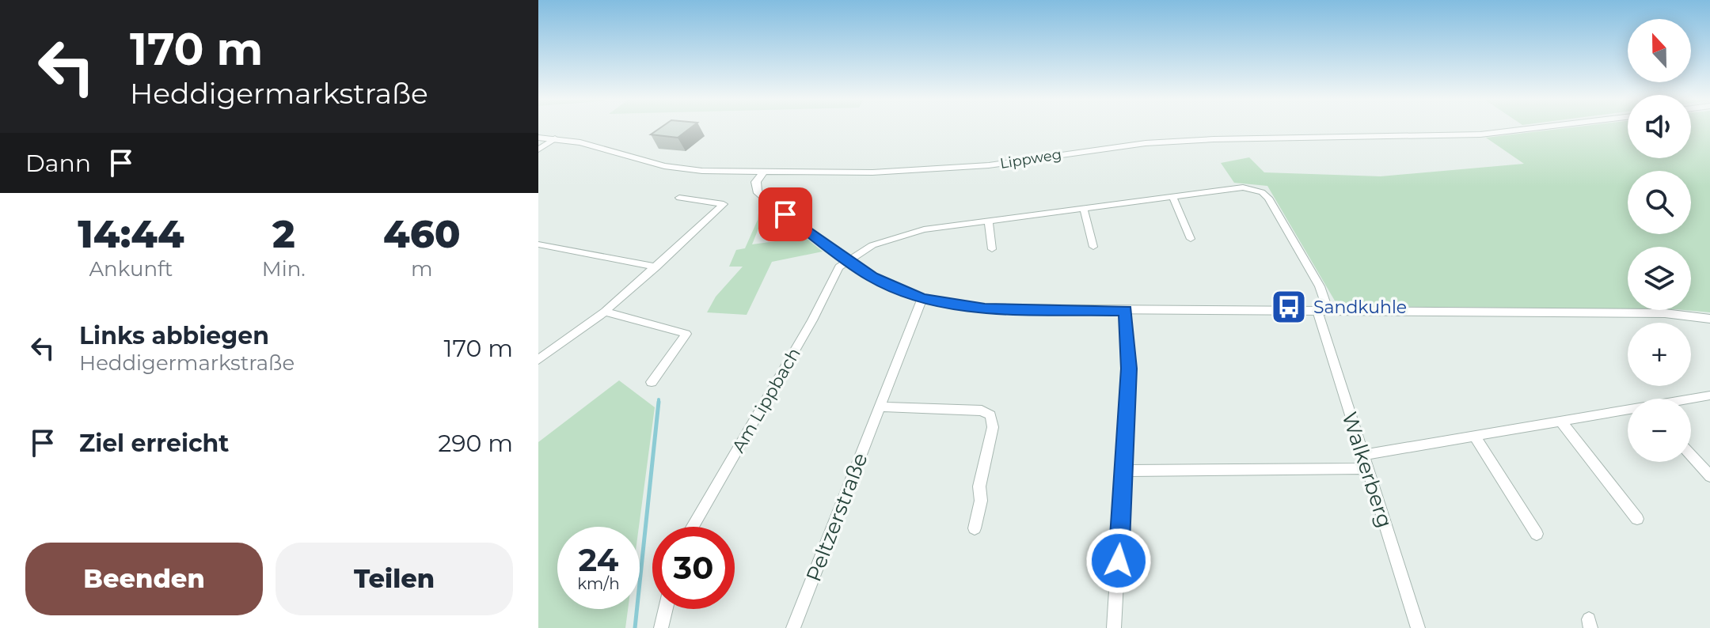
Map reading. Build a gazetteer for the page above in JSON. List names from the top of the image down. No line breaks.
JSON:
{"streets":{"street":["Lippweg","Am Lippbach","Walkerberg","Peltzerstraße"]},"places":{"bus stop":["Sandkuhle"]},"north":"top","page":{"turn":["170 m","Heddigermarkstraße"],"map_buttons":["+","−"],"then":"Dann","eta":["14:44","Ankunft","2","Min.","460","m"],"list":[{"name":"Links abbiegen","note":"Heddigermarkstraße","value":"170 m"},{"name":"Ziel erreicht","value":"290 m"}],"speed":"24 km/h","limit":"30","buttons":["Beenden","Teilen"]}}
